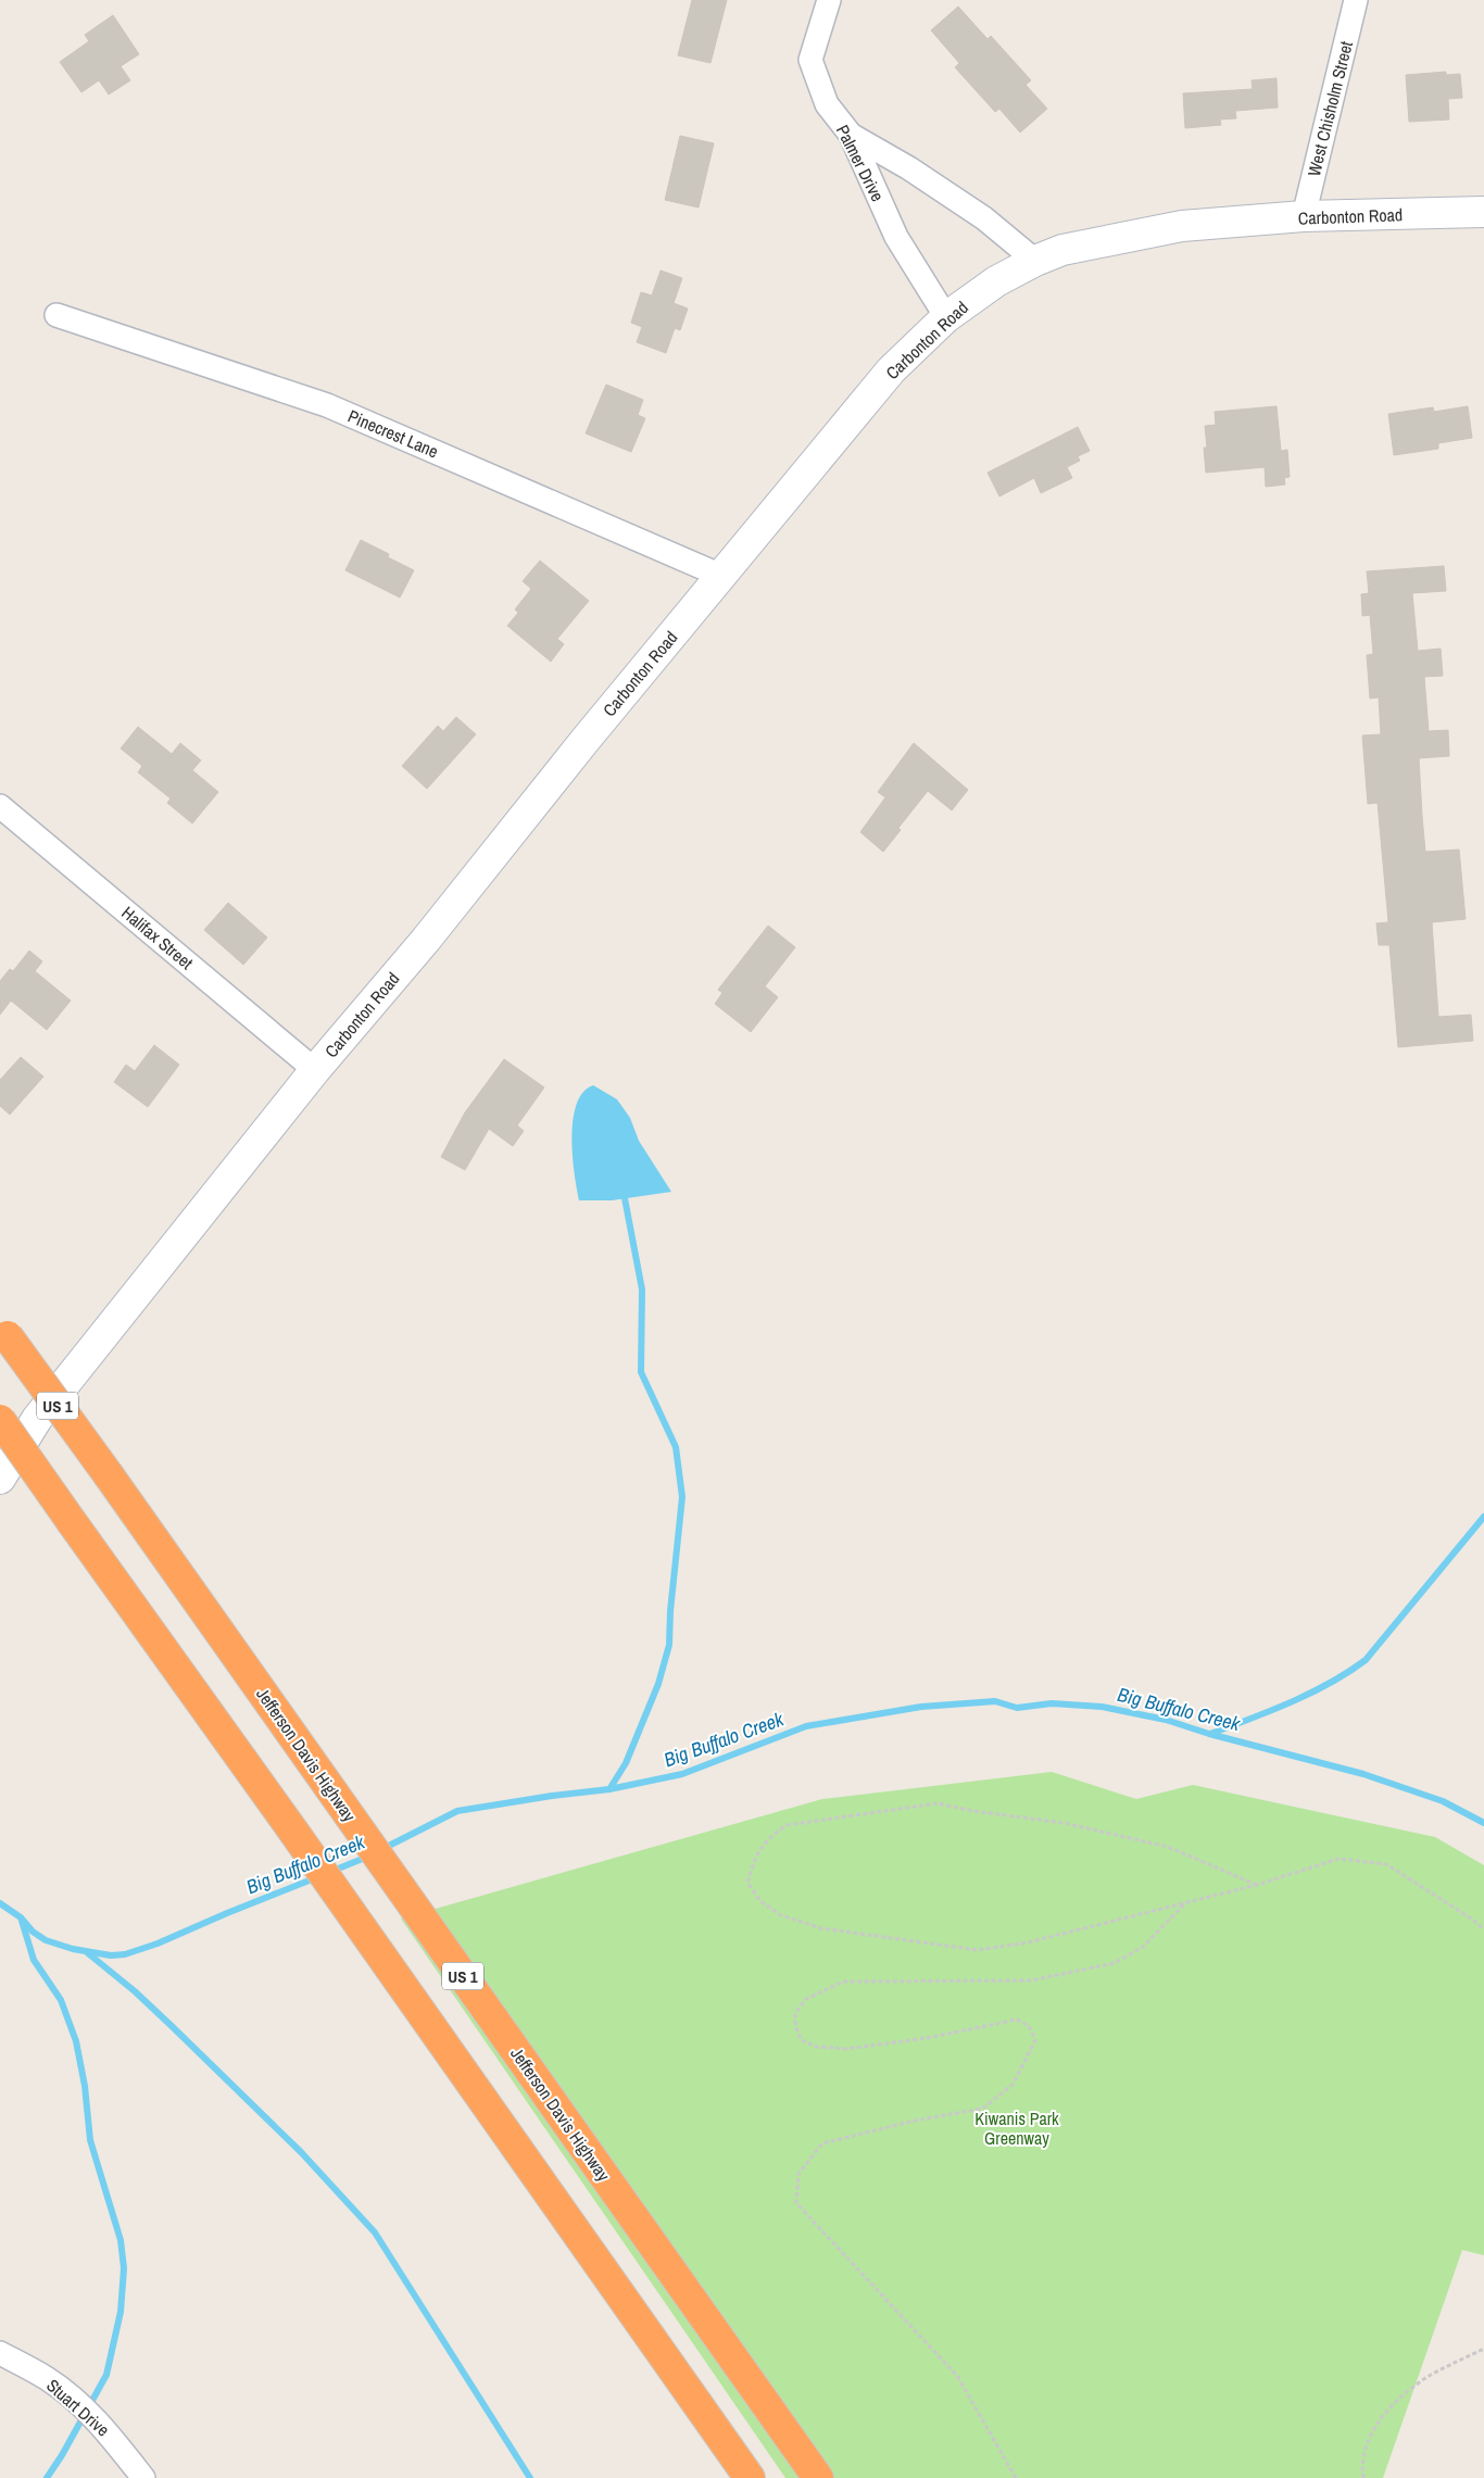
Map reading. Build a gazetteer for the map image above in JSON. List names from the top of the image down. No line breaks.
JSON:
{"streets":{"highway":["US 1","Jefferson Davis Highway"],"street":["West Chisholm Street","Palmer Drive","Carbonton Road","Pinecrest Lane","Halifax Street","Stuart Drive"]},"crossings":[["West Chisholm Street","Carbonton Road"],["Palmer Drive","Carbonton Road"],["Carbonton Road","Pinecrest Lane"],["Carbonton Road","Halifax Street"]],"water":["Big Buffalo Creek"],"parks":["Kiwanis Park Greenway"]}
